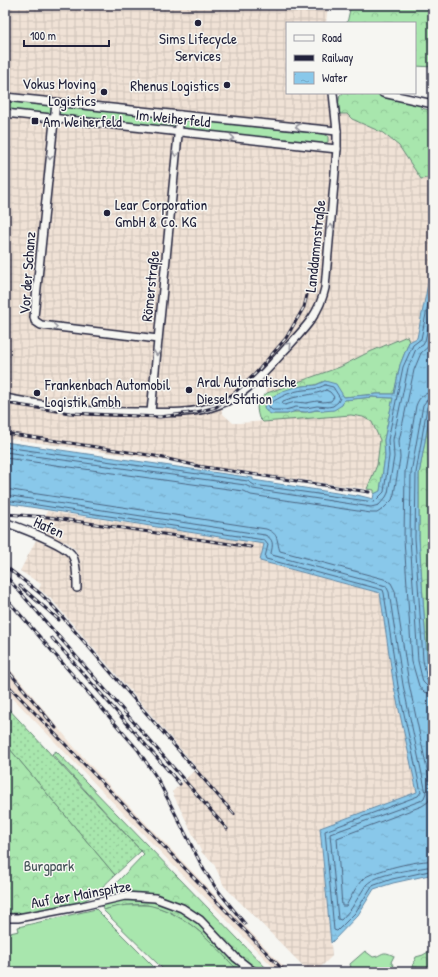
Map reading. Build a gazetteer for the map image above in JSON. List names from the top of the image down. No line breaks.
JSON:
{"streets":{"street":["Im Weiherfeld","Landdammstraße","Vor der Schanz","Römerstraße","Hafen","Auf der Mainspitze"]},"crossings":[["Im Weiherfeld","Landdammstraße"],["Im Weiherfeld","Vor der Schanz"],["Im Weiherfeld","Römerstraße"],["Landdammstraße","Römerstraße"],["Vor der Schanz","Römerstraße"]],"one_way":["Landdammstraße","Römerstraße"],"parks":["Burgpark"],"places":{"other":["Sims Lifecycle Services","Rhenus Logistics","Vokus Moving Logistics","Lear Corporation GmbH & Co. KG","Aral Automatische Diesel Station","Frankenbach Automobil Logistik Gmbh"],"transit":["Am Weiherfeld"]},"legend":["Road","Railway","Water"],"scale_bar":"100 m"}
